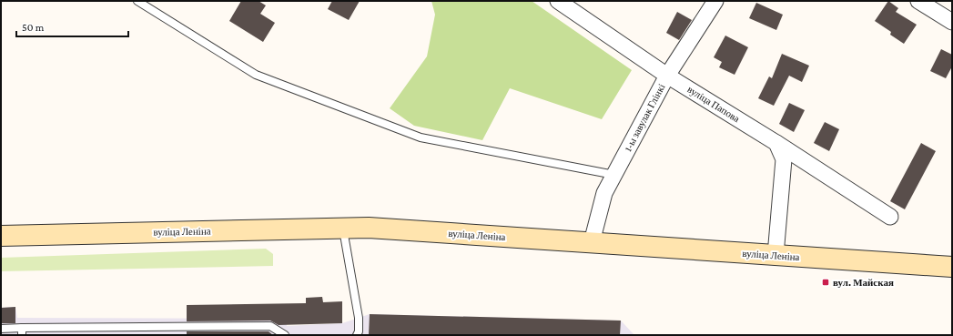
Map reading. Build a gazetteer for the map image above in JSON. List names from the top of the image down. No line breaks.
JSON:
{"streets":{"main road":["вуліца Леніна"],"street":["вуліца Папова","1-ы завулак Глінкі"]},"crossings":[["вуліца Папова","1-ы завулак Глінкі"],["1-ы завулак Глінкі","вуліца Леніна"]],"places":{"transit":["вул. Майская"]},"scale_bar":"50 m"}
